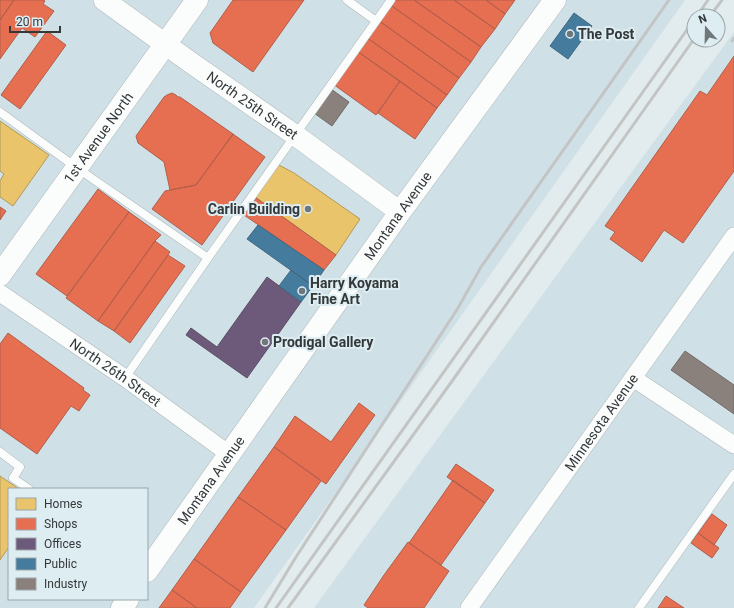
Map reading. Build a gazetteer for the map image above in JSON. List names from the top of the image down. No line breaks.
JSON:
{"streets":{"main road":["1st Avenue North","Montana Avenue"],"street":["North 25th Street","North 26th Street","Minnesota Avenue"]},"crossings":[["North 25th Street","1st Avenue North"],["North 25th Street","Montana Avenue"],["Montana Avenue","North 26th Street"]],"places":["The Post","Carlin Building","Harry Koyama Fine Art","Prodigal Gallery"],"legend":["Homes","Shops","Offices","Public","Industry"],"scale_bar":"20 m","north":"top"}
